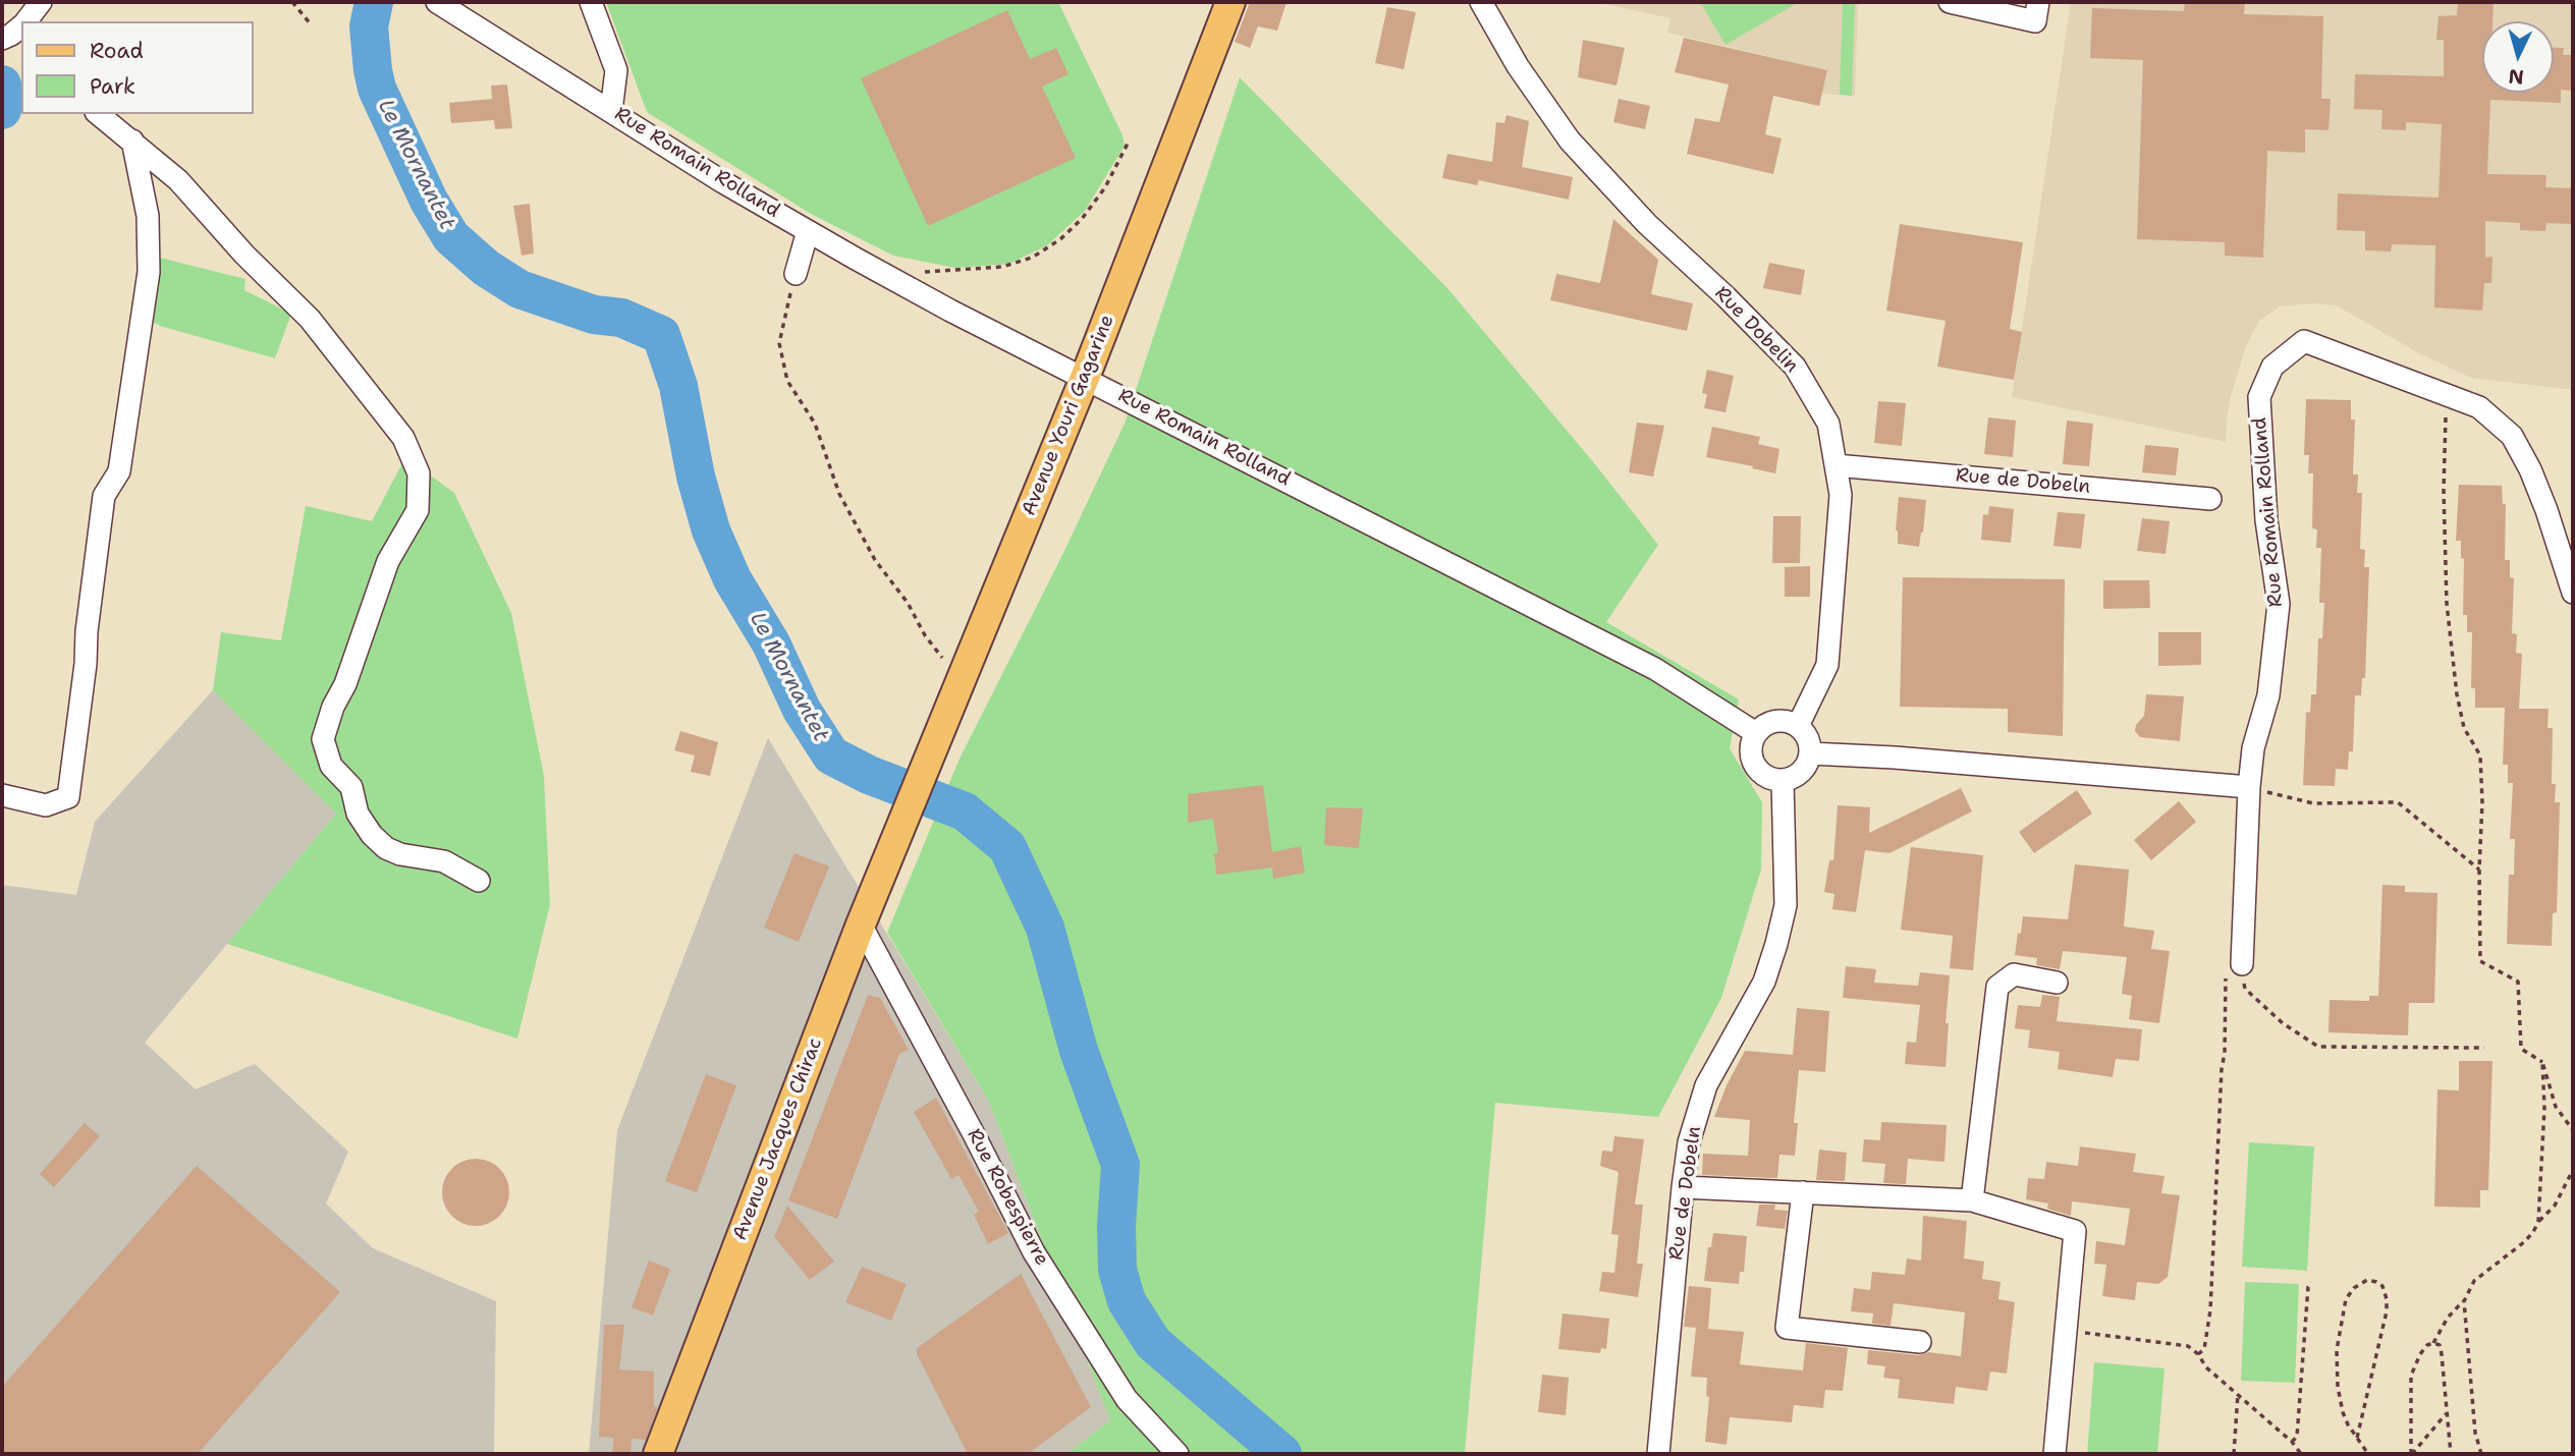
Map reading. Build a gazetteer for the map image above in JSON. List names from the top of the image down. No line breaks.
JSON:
{"streets":{"main road":["Avenue Youri Gagarine","Avenue Jacques Chirac"],"street":["Rue Romain Rolland","Rue Dobelin","Rue de Dobeln","Rue Robespierre"]},"crossings":[["Rue Romain Rolland","Rue Dobelin"],["Rue Romain Rolland","Avenue Youri Gagarine"],["Rue Romain Rolland","Rue de Dobeln"],["Rue Dobelin","Rue de Dobeln"],["Avenue Youri Gagarine","Avenue Jacques Chirac"],["Avenue Jacques Chirac","Rue Robespierre"]],"water":["Le Mornantet"],"legend":["Road","Park"],"north":"bottom"}
